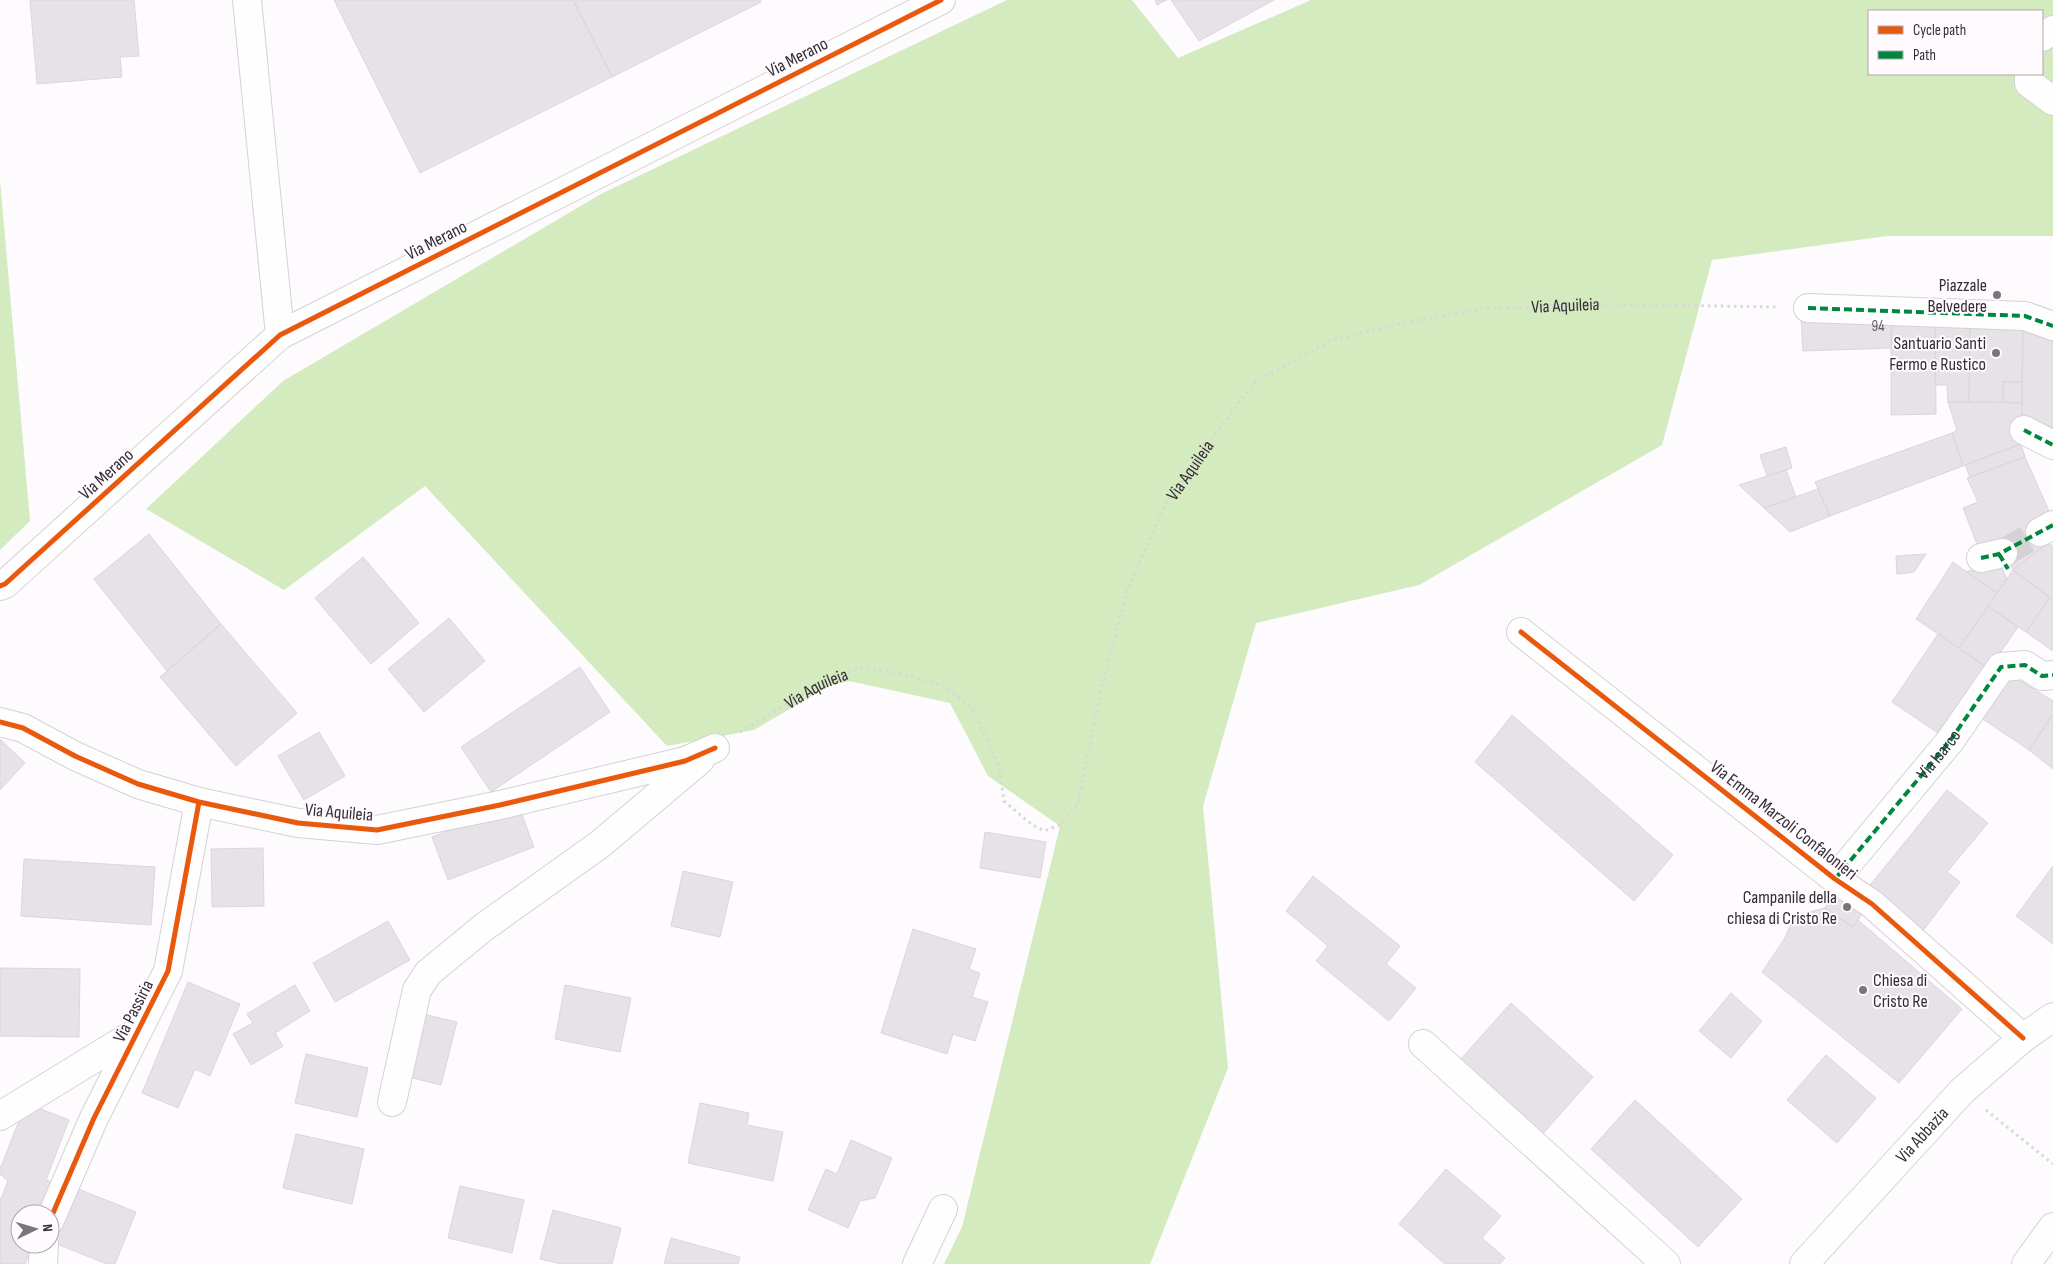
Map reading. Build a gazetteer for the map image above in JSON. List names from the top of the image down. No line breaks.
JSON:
{"streets":{"street":["Via Merano","Via Aquileia","Via Isarco","Via Emma Marzoli Confalonieri","Via Passiria","Via Abbazia"]},"crossings":[["Via Aquileia","Via Passiria"],["Via Isarco","Via Emma Marzoli Confalonieri"],["Via Emma Marzoli Confalonieri","Via Abbazia"]],"places":["Piazzale Belvedere","Santuario Santi Fermo e Rustico","Campanile della chiesa di Cristo Re","Chiesa di Cristo Re"],"house_numbers":["94"],"legend":["Cycle path","Path"],"north":"right"}
